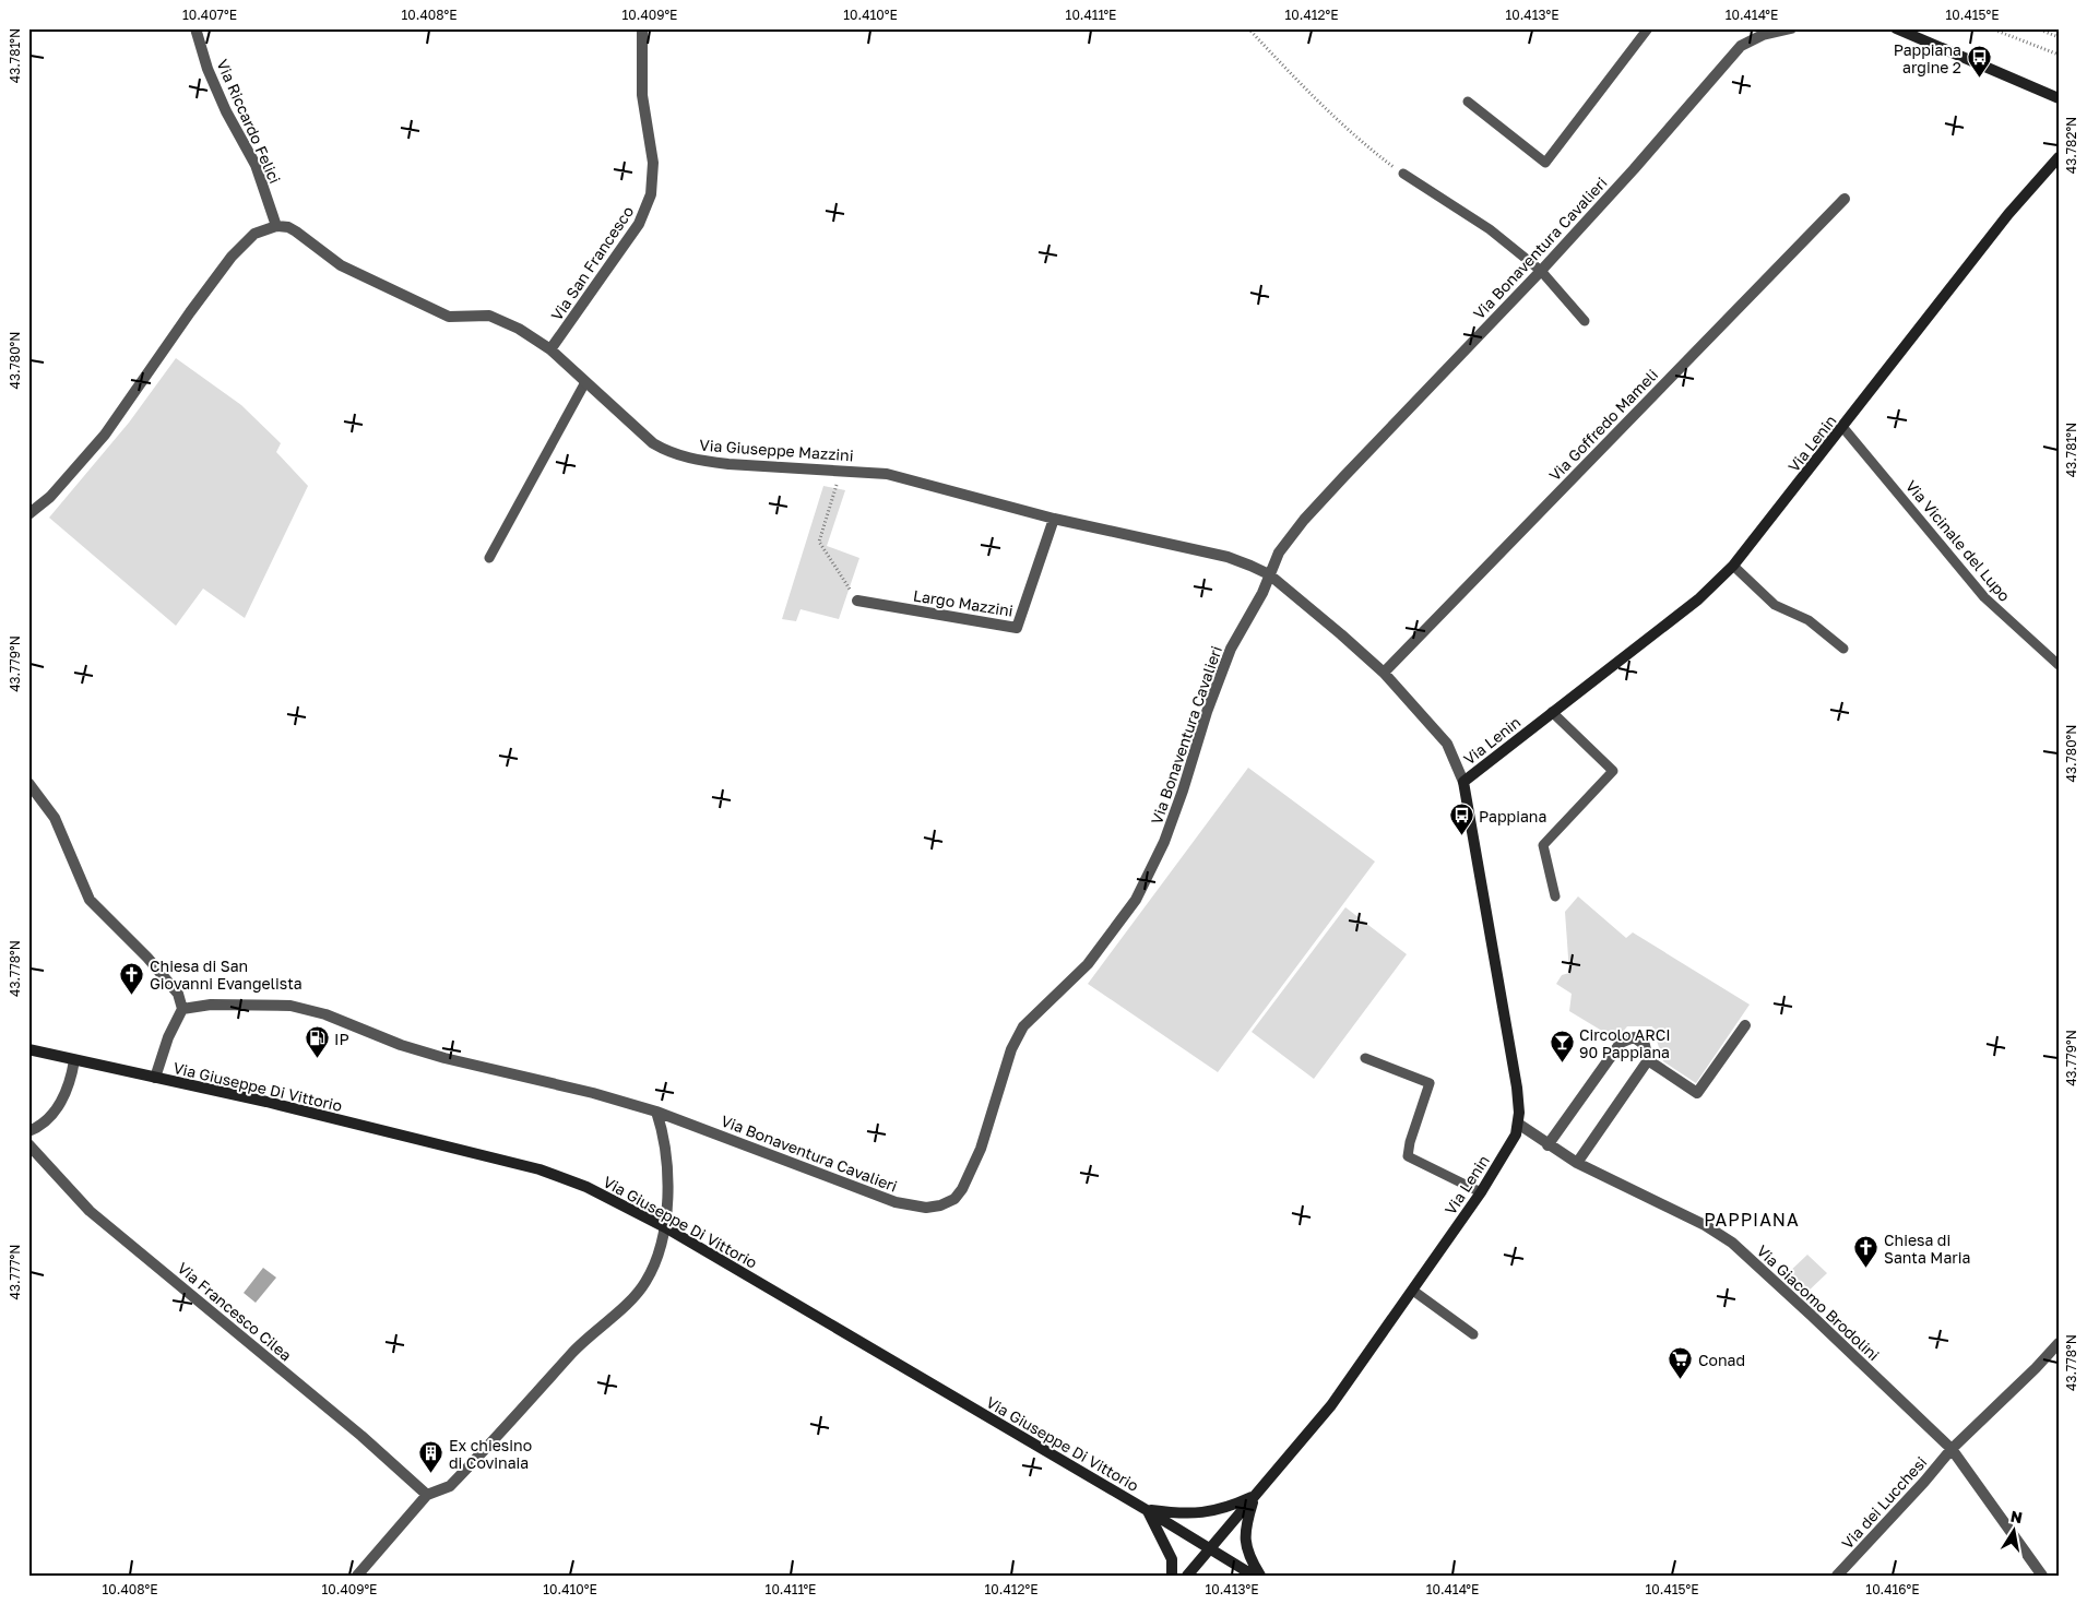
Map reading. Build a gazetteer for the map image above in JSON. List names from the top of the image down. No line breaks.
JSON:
{"streets":{"street":["Via Riccardo Felici","Via Bonaventura Cavalieri","Via San Francesco","Via Goffredo Mameli","Via Lenin","Via Giuseppe Mazzini","Largo Mazzini","Via Giuseppe Di Vittorio","Via Giacomo Brodolini","Via Francesco Cilea","Via dei Lucchesi"],"lane":["Via Vicinale del Lupo"]},"crossings":[["Via Riccardo Felici","Via Giuseppe Mazzini"],["Via Bonaventura Cavalieri","Via Giuseppe Mazzini"],["Via San Francesco","Via Giuseppe Mazzini"],["Via Goffredo Mameli","Via Giuseppe Mazzini"],["Via Lenin","Via Giuseppe Mazzini"],["Via Lenin","Via Vicinale del Lupo"],["Via Lenin","Via Giuseppe Di Vittorio"],["Via Lenin","Via Giacomo Brodolini"],["Via Giuseppe Mazzini","Largo Mazzini"],["Via Giacomo Brodolini","Via dei Lucchesi"]],"districts":["PAPPIANA"],"places":{"bus stop":["Pappiana argine 2","Pappiana"],"church":["Chiesa di San Giovanni Evangelista","Chiesa di Santa Maria"],"fuel station":["IP"],"bar":["Circolo ARCI 90 Pappiana"],"supermarket":["Conad"],"building":["Ex chiesino di Covinaia"]},"north":"top","coordinates":["10.407°E","10.408°E","10.409°E","10.410°E","10.411°E","10.412°E","10.413°E","10.414°E","10.415°E","43.781°N","43.782°N","43.780°N","43.779°N","43.778°N","43.777°N","10.416°E"]}
